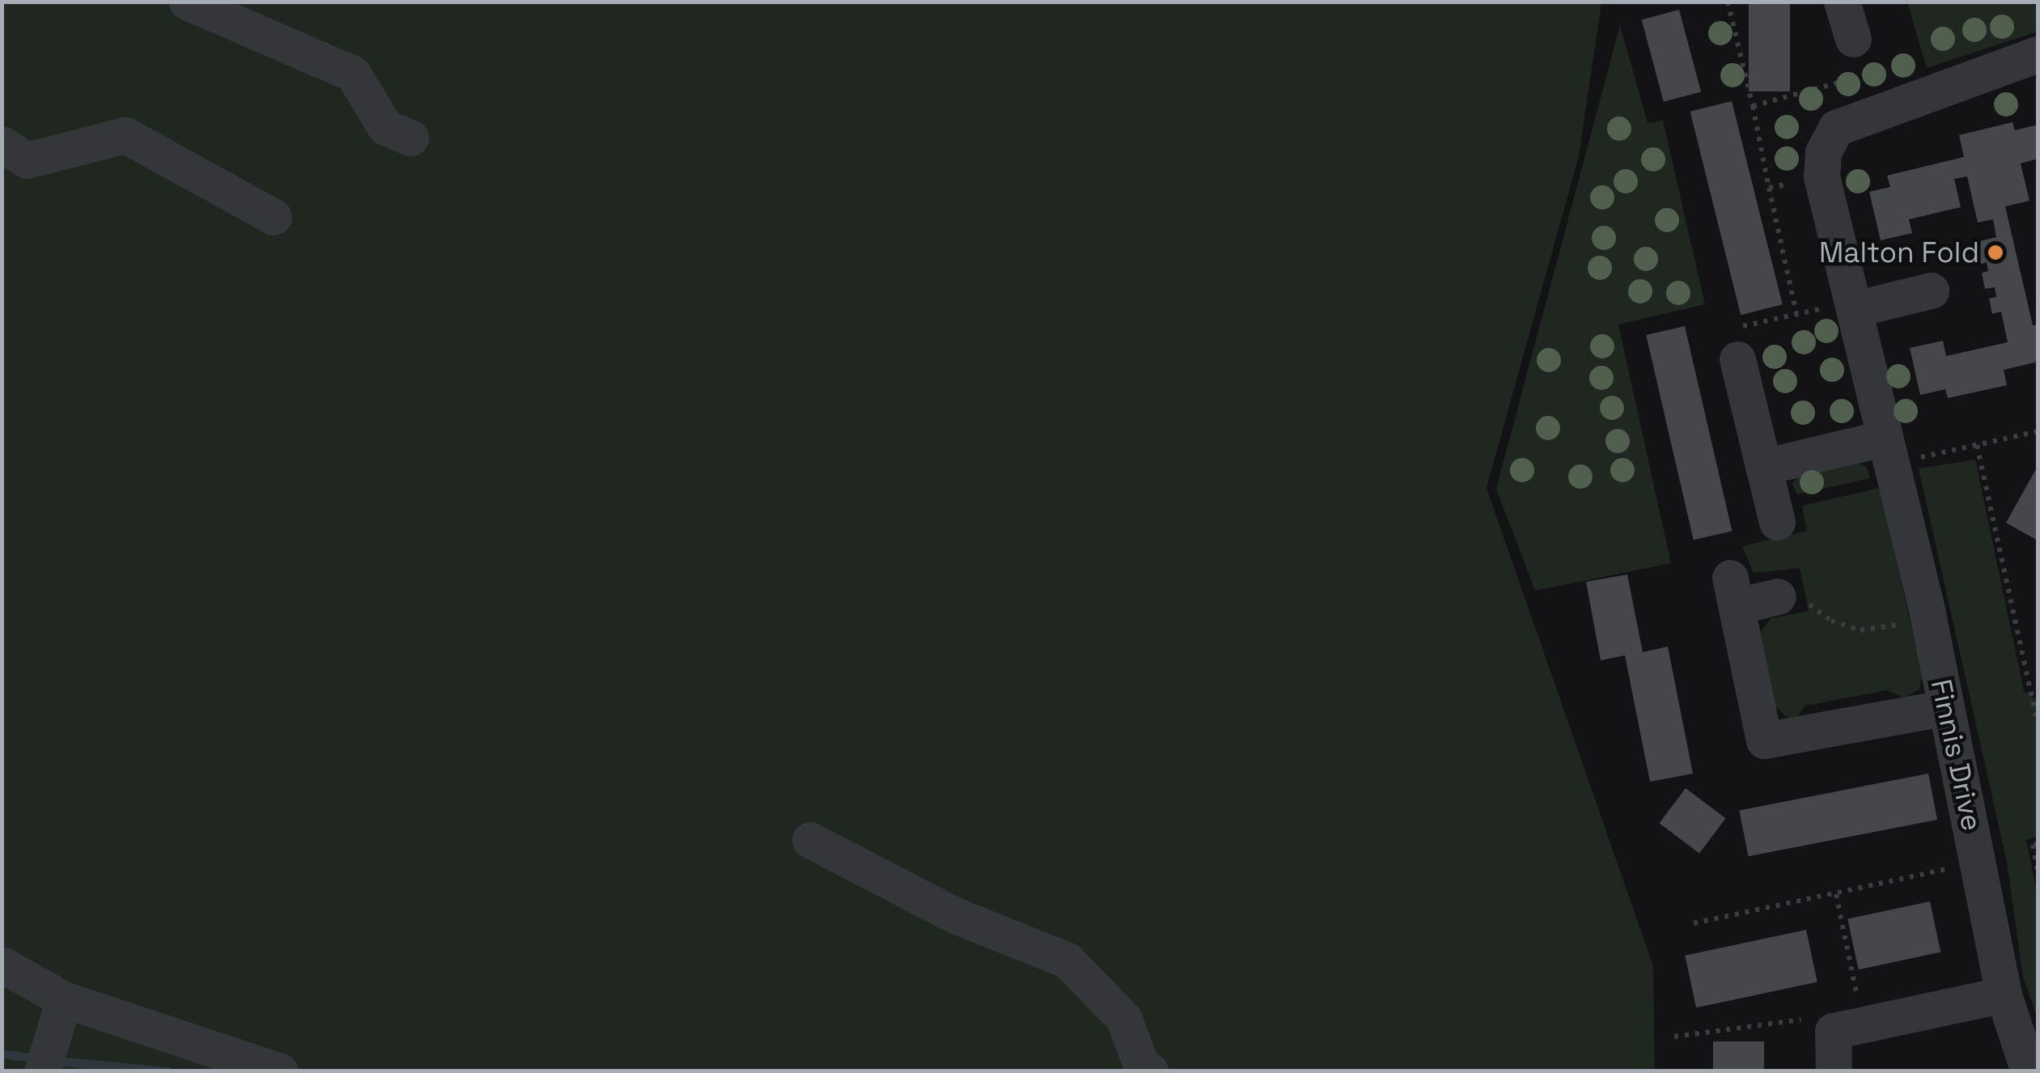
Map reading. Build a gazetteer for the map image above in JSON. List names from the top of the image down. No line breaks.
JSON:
{"streets":{"street":["Finnis Drive"]},"places":["Malton Fold"]}
